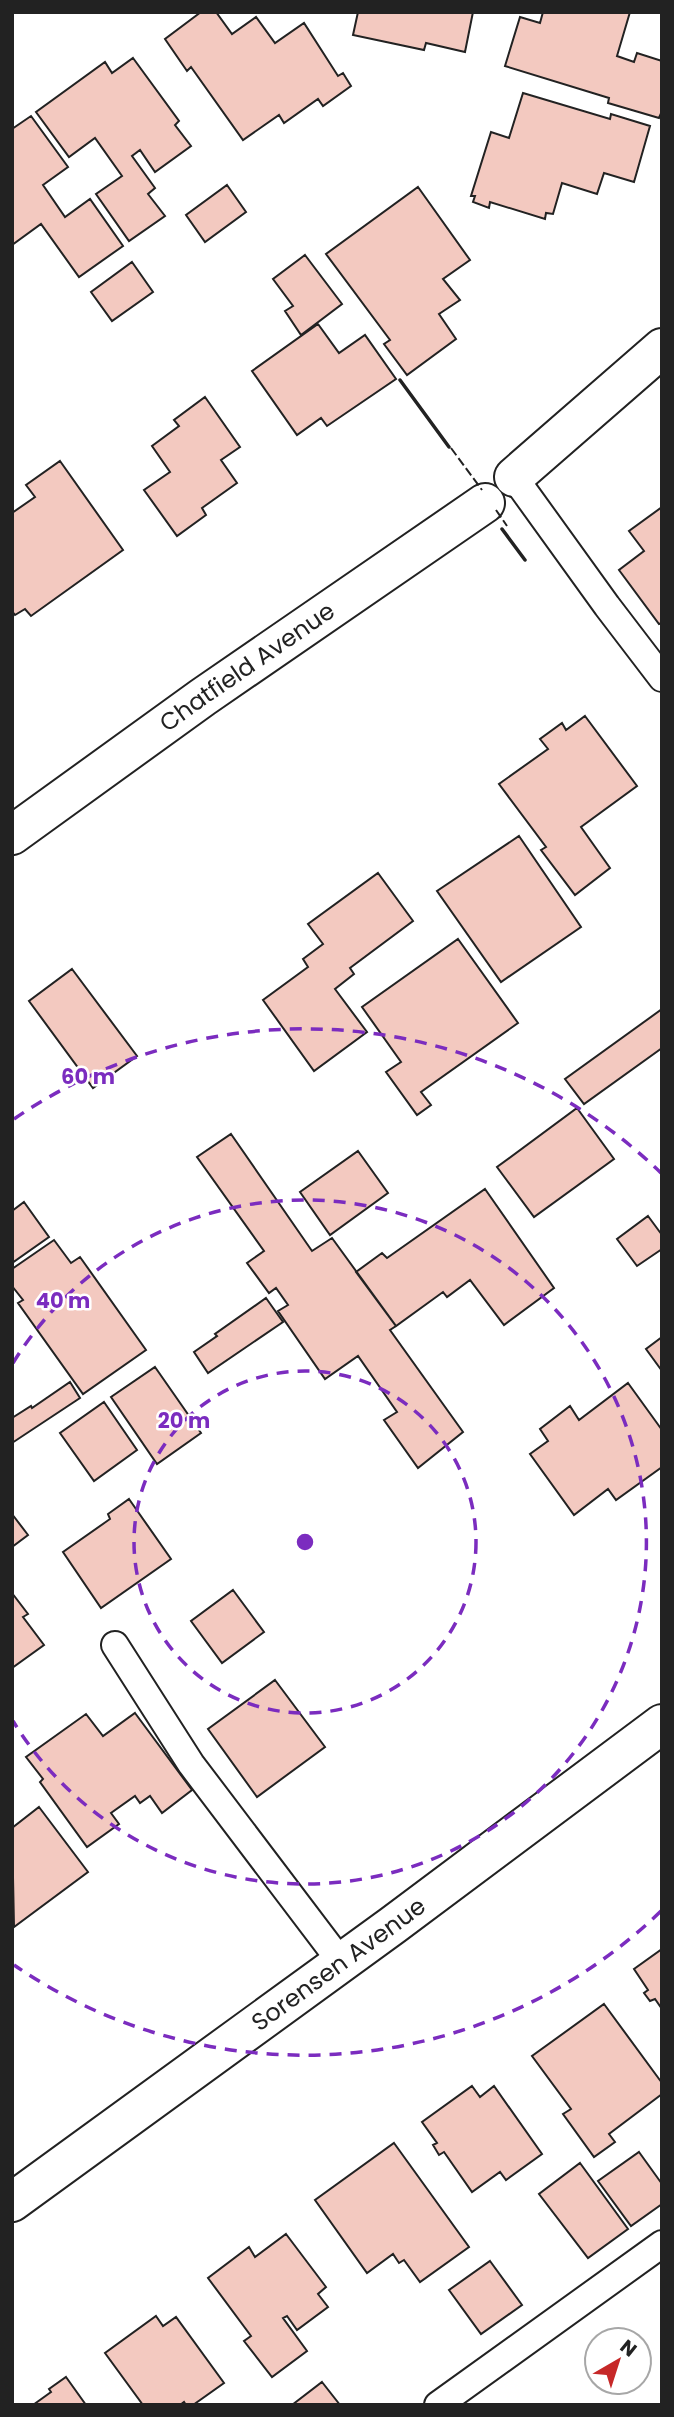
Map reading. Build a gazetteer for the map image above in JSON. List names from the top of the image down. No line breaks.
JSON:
{"streets":{"street":["Chatfield Avenue","Sorensen Avenue"]},"north":"top right","rings":["60 m","40 m","20 m"]}
